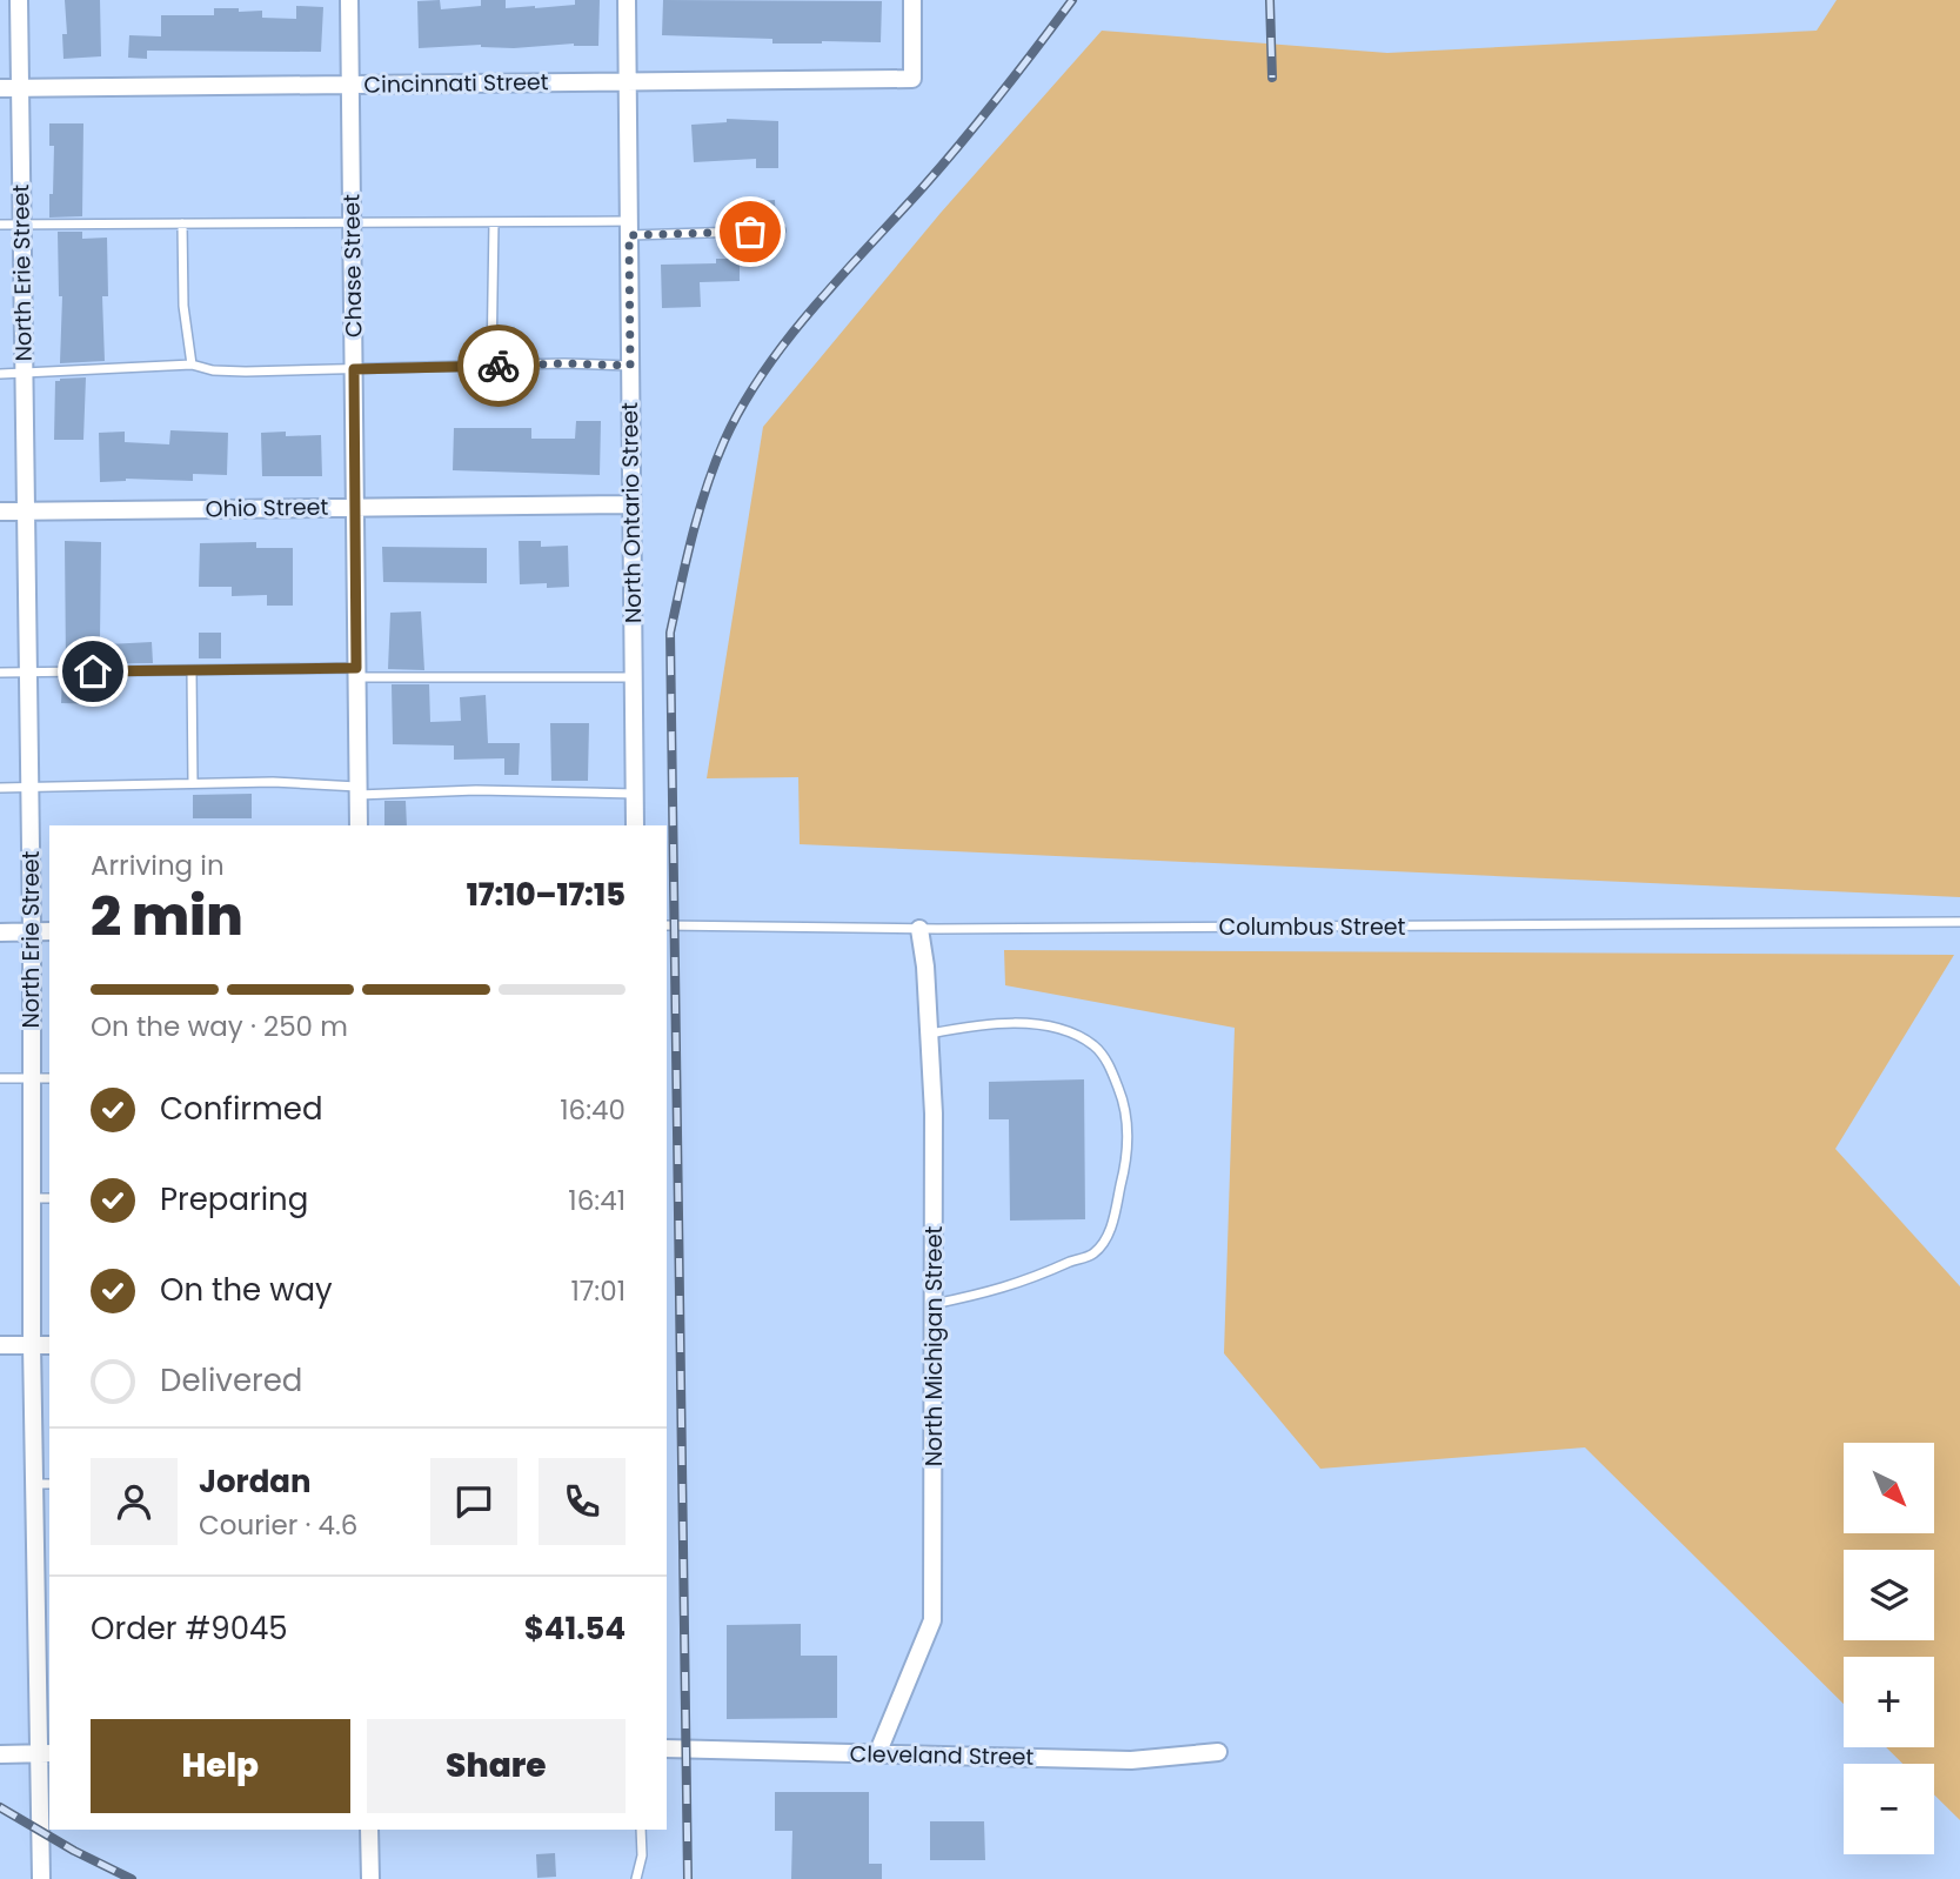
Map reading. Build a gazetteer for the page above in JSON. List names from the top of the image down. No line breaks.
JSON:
{"streets":{"street":["Cincinnati Street","Chase Street","North Erie Street","Ohio Street","North Ontario Street","North Michigan Street","Cleveland Street"],"lane":["Columbus Street"]},"crossings":[["Cincinnati Street","Chase Street"],["Cincinnati Street","North Erie Street"],["Cincinnati Street","North Ontario Street"],["Chase Street","Ohio Street"],["North Erie Street","Ohio Street"],["Ohio Street","North Ontario Street"],["Columbus Street","North Michigan Street"],["North Michigan Street","Cleveland Street"]],"north":"bottom right","page":{"heading":["2 min","Arriving in","17:10–17:15"],"panel":["Jordan","Courier · 4.6","Order #9045","$41.54"],"bar":"On the way · 250 m","list":[["Confirmed","16:40"],["Preparing","16:41"],["On the way","17:01"],"Delivered"],"map_buttons":["+","−"],"buttons":["Help","Share"]}}
